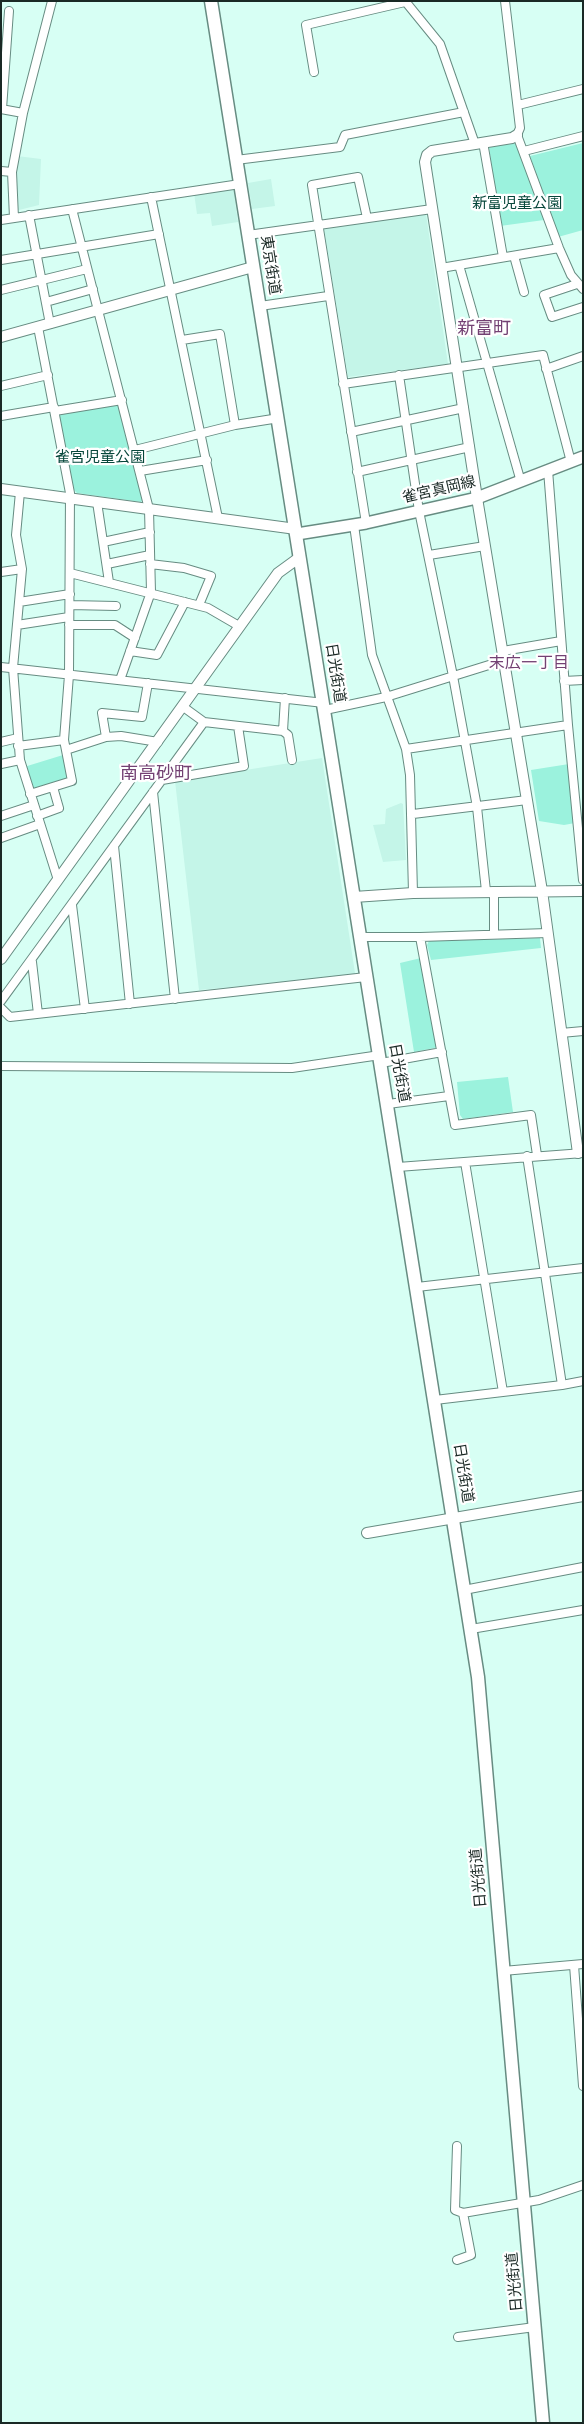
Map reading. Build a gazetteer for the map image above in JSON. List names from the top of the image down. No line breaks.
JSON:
{"streets":{"highway":["東京街道","日光街道"],"main road":["雀宮真岡線"]},"crossings":[["東京街道","雀宮真岡線"],["東京街道","日光街道"],["雀宮真岡線","日光街道"]],"districts":["新富町","末広一丁目","南高砂町"],"parks":["新富児童公園","雀宮児童公園"]}
